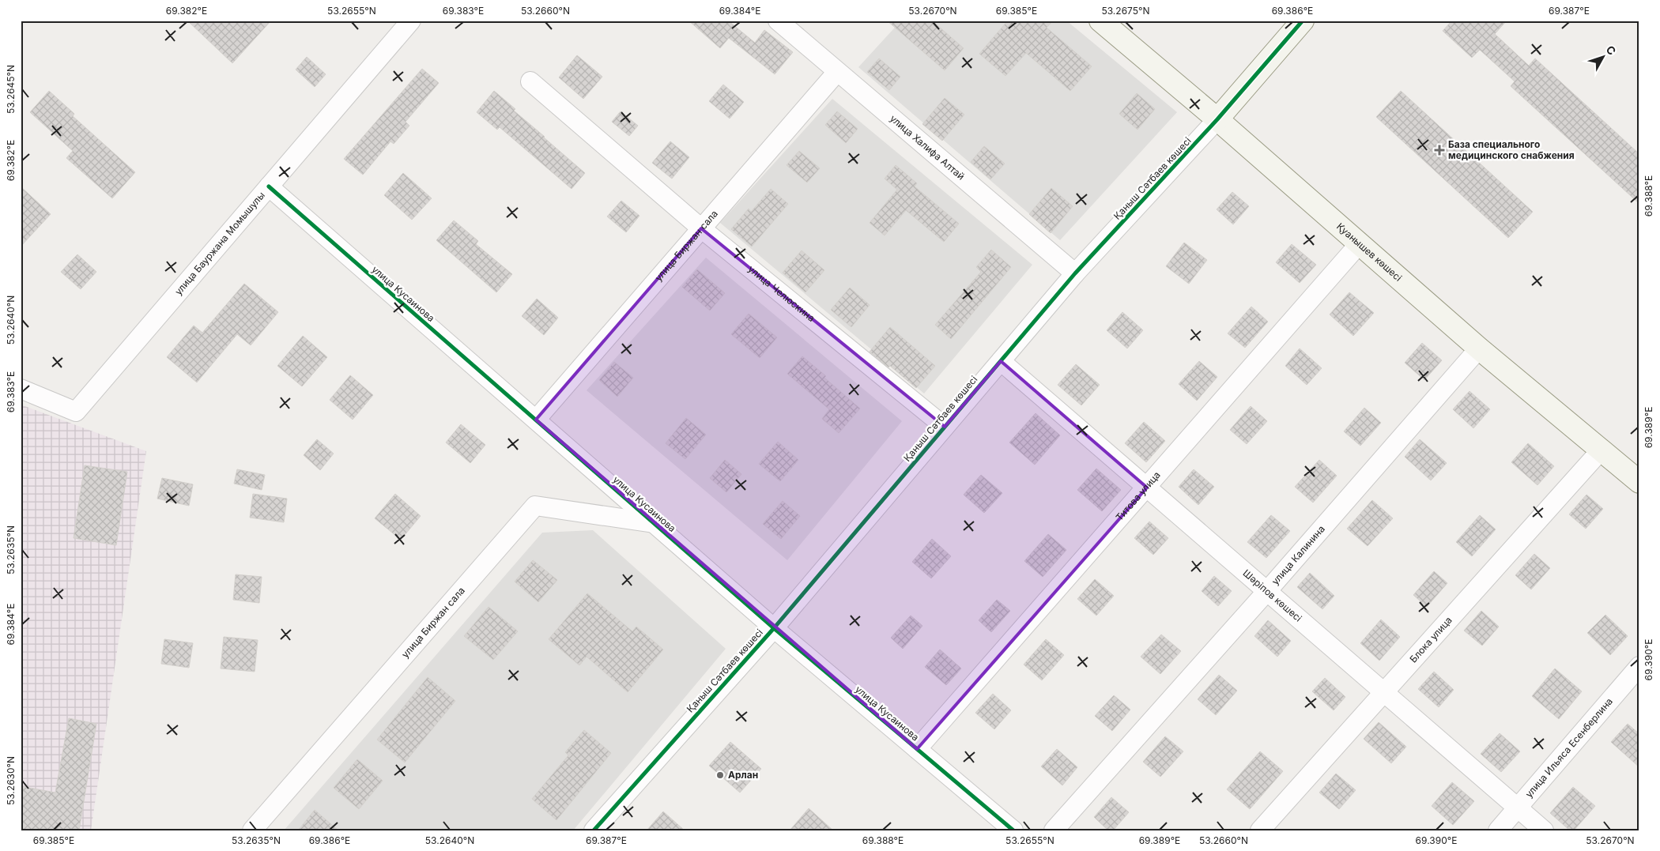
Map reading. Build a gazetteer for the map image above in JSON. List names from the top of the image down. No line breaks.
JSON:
{"streets":{"street":["улица Халифа Алтай","Қаныш Сәтбаев көшесі","улица Бауржана Момышулы","улица Биржан сала","Қуанышев көшесі","улица Кусаинова","улица Челюскина","Титова улица","улица Калинина","Шәріпов көшесі","Блока улица","улица Ильяса Есенберлина"]},"crossings":[["улица Халифа Алтай","Қаныш Сәтбаев көшесі"],["улица Халифа Алтай","улица Биржан сала"],["Қаныш Сәтбаев көшесі","Қуанышев көшесі"],["Қаныш Сәтбаев көшесі","улица Кусаинова"],["Қаныш Сәтбаев көшесі","улица Челюскина"],["Қаныш Сәтбаев көшесі","Шәріпов көшесі"],["улица Бауржана Момышулы","улица Кусаинова"],["улица Биржан сала","улица Кусаинова"],["улица Биржан сала","улица Челюскина"],["Қуанышев көшесі","Титова улица"],["Қуанышев көшесі","улица Калинина"],["Қуанышев көшесі","Блока улица"],["улица Кусаинова","Титова улица"],["Титова улица","Шәріпов көшесі"],["улица Калинина","Шәріпов көшесі"],["Шәріпов көшесі","Блока улица"],["Шәріпов көшесі","улица Ильяса Есенберлина"]],"places":{"health":["База специального медицинского снабжения"],"other":["Арлан"]},"north":"top right","coordinates":["69.382°E","53.2655°N","69.383°E","53.2660°N","69.384°E","53.2670°N","69.385°E","53.2675°N","69.386°E","69.387°E","53.2645°N","69.388°E","53.2640°N","69.389°E","53.2635°N","69.390°E","53.2630°N"]}
